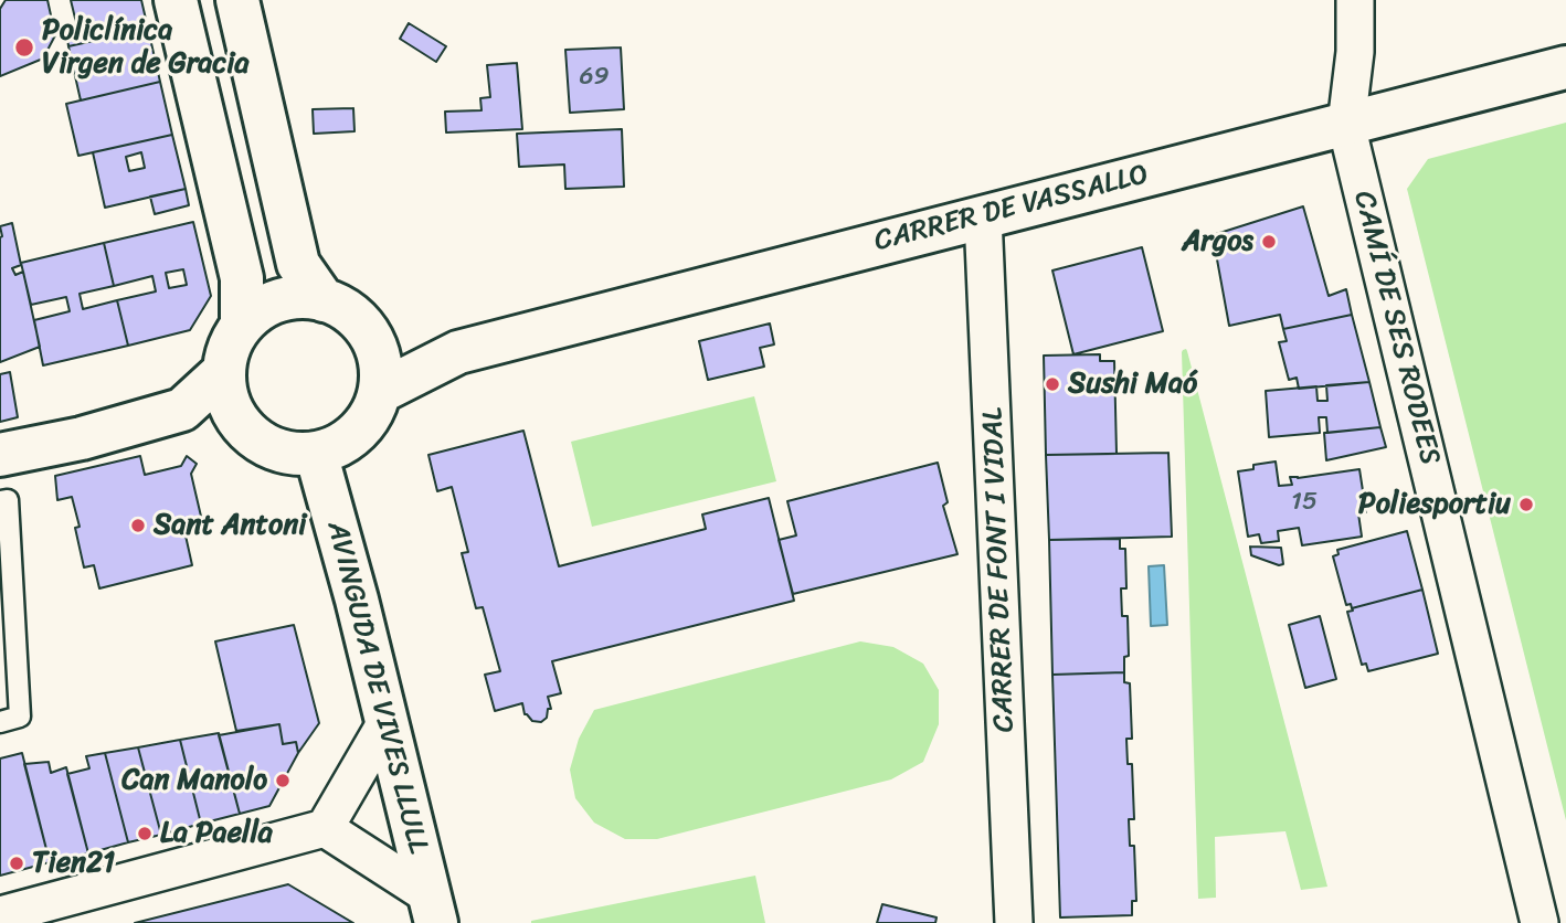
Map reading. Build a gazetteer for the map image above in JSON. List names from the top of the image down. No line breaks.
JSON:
{"streets":{"street":["CARRER DE VASSALLO","CAMÍ DE SES RODEES","CARRER DE FONT I VIDAL","AVINGUDA DE VIVES LLULL"]},"crossings":[["CARRER DE VASSALLO","CAMÍ DE SES RODEES"],["CARRER DE VASSALLO","CARRER DE FONT I VIDAL"],["CARRER DE VASSALLO","AVINGUDA DE VIVES LLULL"]],"places":["Policlínica Virgen de Gracia","Argos","Sushi Maó","Poliesportiu","Sant Antoni","Can Manolo","La Paella","Tien21"],"house_numbers":["69","15"]}
